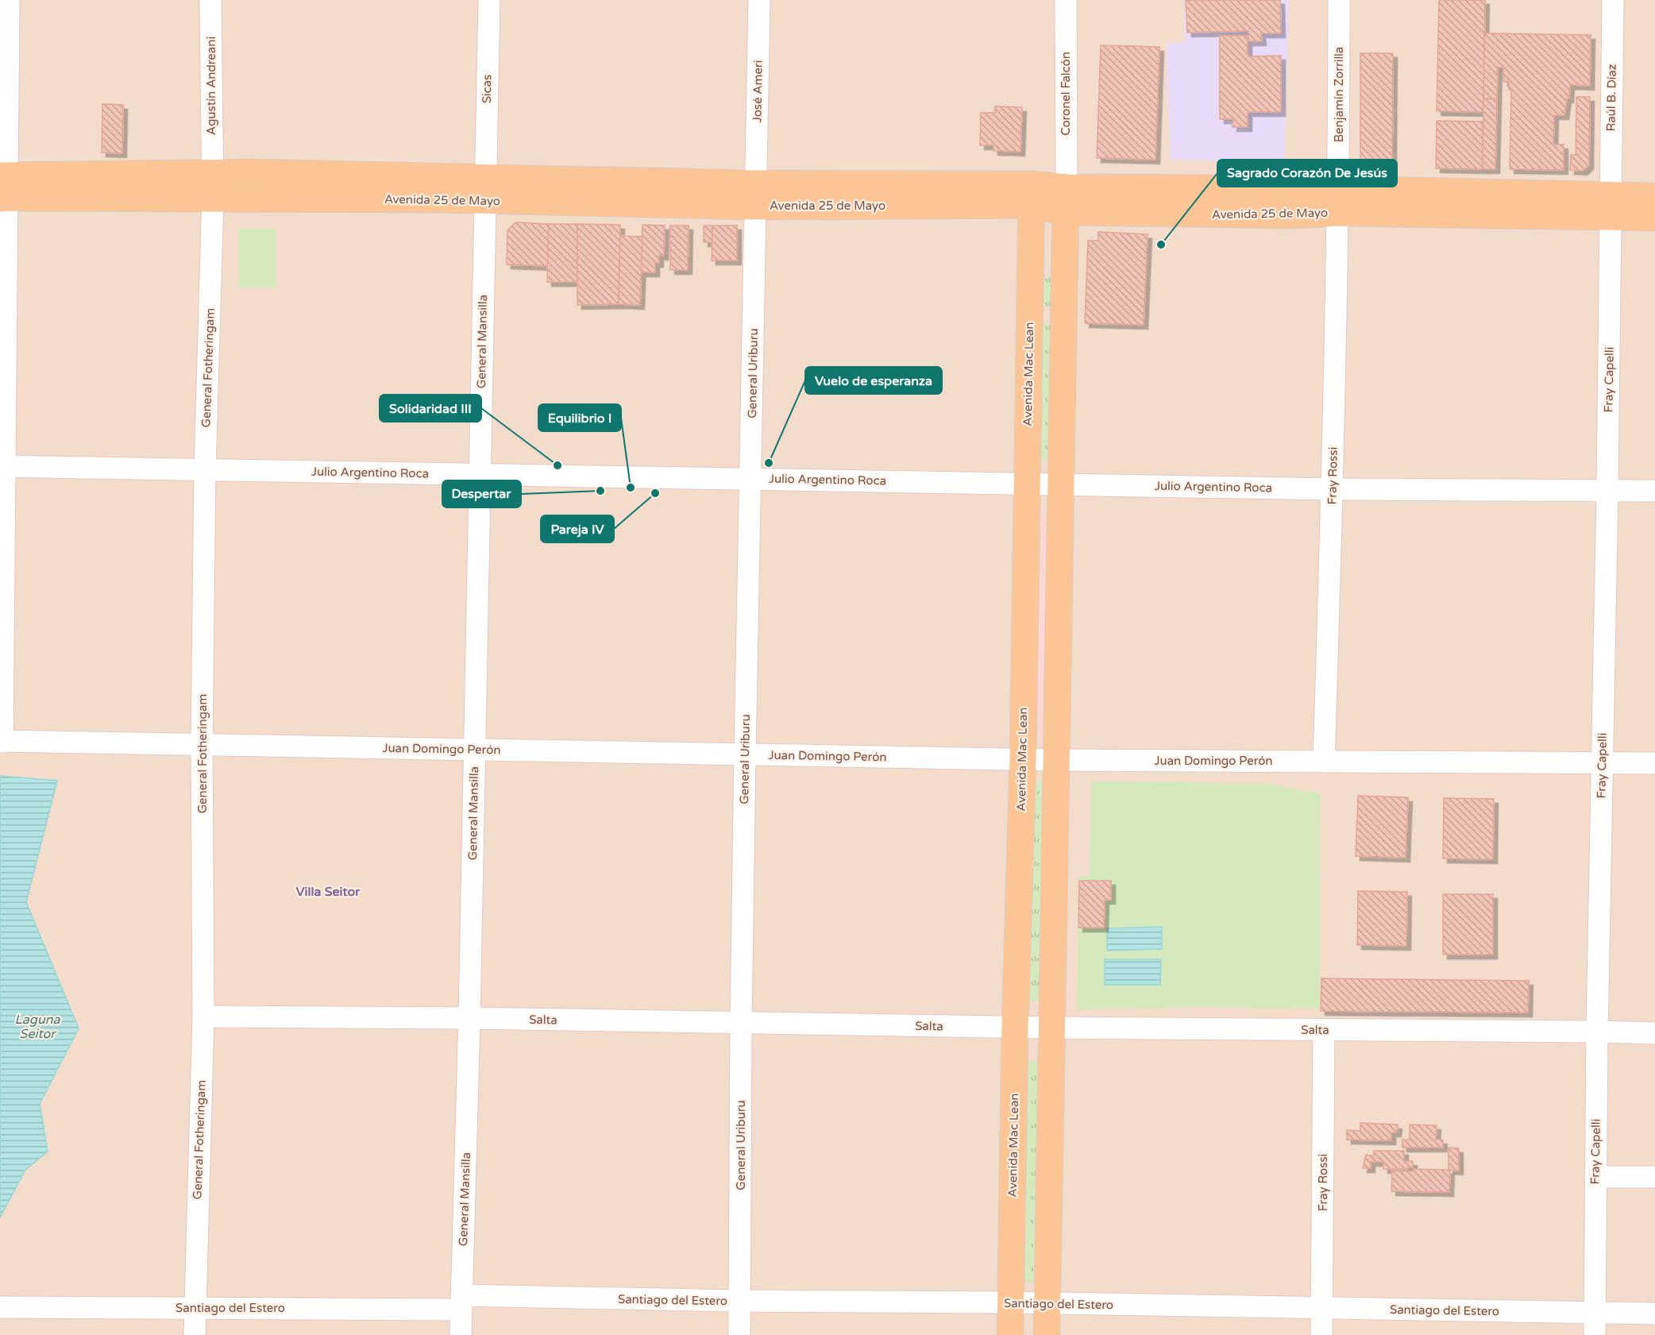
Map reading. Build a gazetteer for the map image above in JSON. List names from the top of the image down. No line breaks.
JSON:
{"streets":{"main road":["Avenida 25 de Mayo","Avenida Mac Lean"],"street":["Agustín Andreani","Sicas","José Ameri","Coronel Falcón","Benjamín Zorrilla","Raúl B. Díaz","General Mansilla","General Fotheringam","General Uriburu","Fray Capelli","Julio Argentino Roca","Fray Rossi","Juan Domingo Perón","Salta","Santiago del Estero"]},"crossings":[["Agustín Andreani","Avenida 25 de Mayo"],["Agustín Andreani","General Fotheringam"],["Sicas","Avenida 25 de Mayo"],["Sicas","General Mansilla"],["José Ameri","Avenida 25 de Mayo"],["José Ameri","General Uriburu"],["Coronel Falcón","Avenida 25 de Mayo"],["Benjamín Zorrilla","Avenida 25 de Mayo"],["Benjamín Zorrilla","Fray Rossi"],["Raúl B. Díaz","Avenida 25 de Mayo"],["Raúl B. Díaz","Fray Capelli"],["Avenida 25 de Mayo","General Mansilla"],["Avenida 25 de Mayo","General Fotheringam"],["Avenida 25 de Mayo","General Uriburu"],["Avenida 25 de Mayo","Avenida Mac Lean"],["Avenida 25 de Mayo","Fray Capelli"],["Avenida 25 de Mayo","Fray Rossi"],["General Mansilla","Julio Argentino Roca"],["General Mansilla","Juan Domingo Perón"],["General Mansilla","Salta"],["General Mansilla","Santiago del Estero"],["General Fotheringam","Julio Argentino Roca"],["General Fotheringam","Juan Domingo Perón"],["General Fotheringam","Salta"],["General Fotheringam","Santiago del Estero"],["General Uriburu","Julio Argentino Roca"],["General Uriburu","Juan Domingo Perón"],["General Uriburu","Salta"],["General Uriburu","Santiago del Estero"],["Avenida Mac Lean","Julio Argentino Roca"],["Avenida Mac Lean","Juan Domingo Perón"],["Avenida Mac Lean","Salta"],["Avenida Mac Lean","Santiago del Estero"],["Fray Capelli","Julio Argentino Roca"],["Fray Capelli","Juan Domingo Perón"],["Fray Capelli","Salta"],["Fray Capelli","Santiago del Estero"],["Julio Argentino Roca","Fray Rossi"],["Fray Rossi","Juan Domingo Perón"],["Fray Rossi","Salta"],["Fray Rossi","Santiago del Estero"]],"districts":["Villa Seitor"],"water":["Laguna Seitor"],"places":["Sagrado Corazón De Jesús","Vuelo de esperanza","Solidaridad III","Equilibrio I","Despertar","Pareja IV"]}
